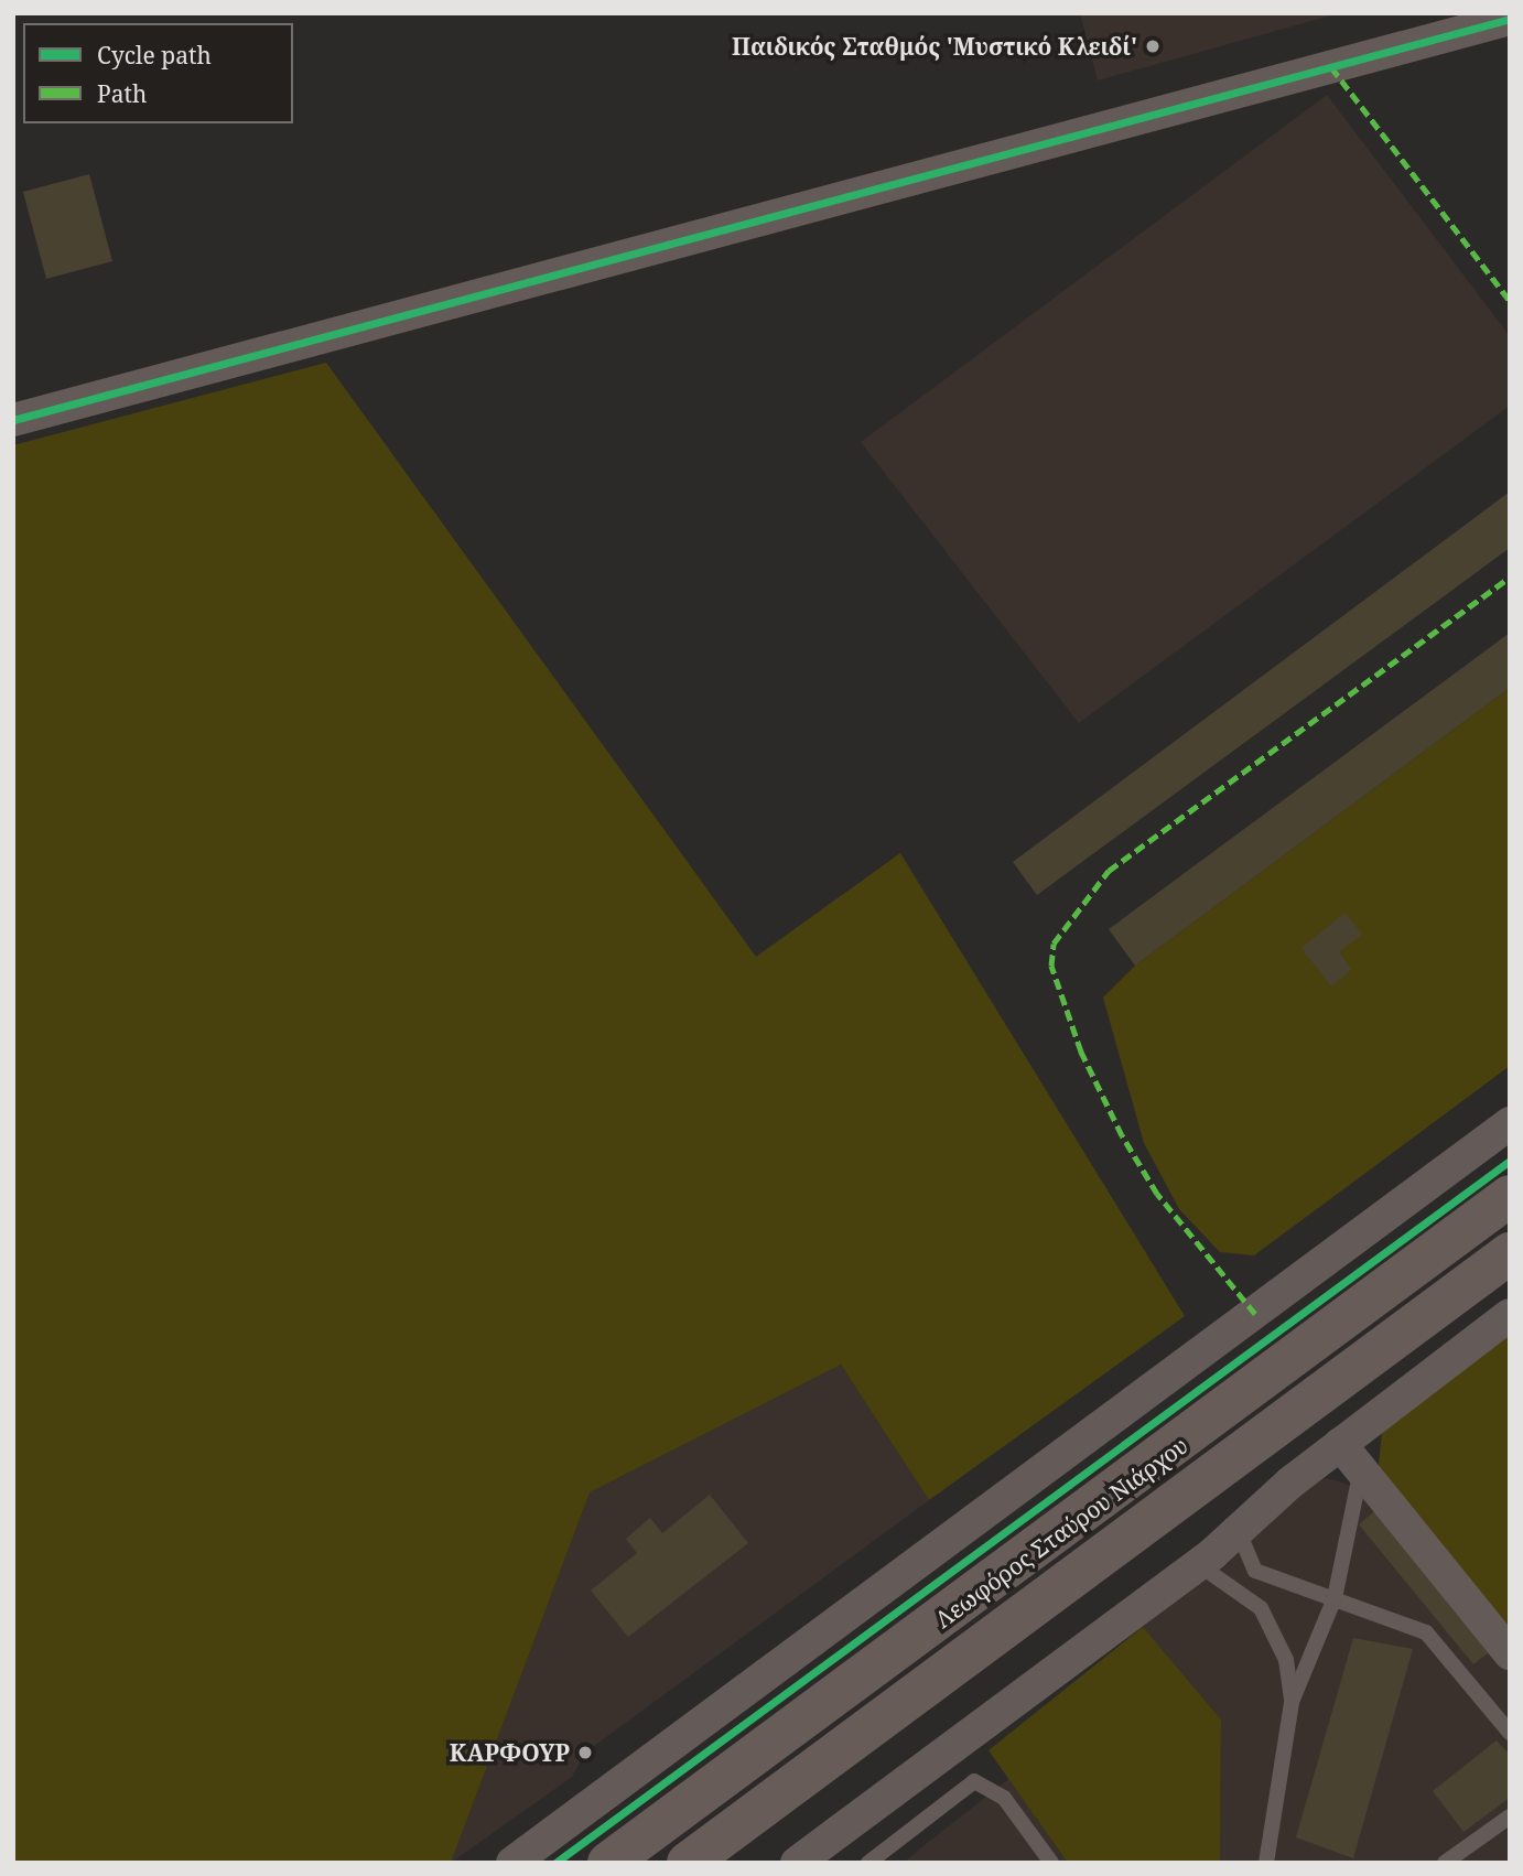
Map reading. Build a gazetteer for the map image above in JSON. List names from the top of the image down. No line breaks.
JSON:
{"streets":{"main road":["Λεωφόρος Σταύρου Νιάρχου"]},"places":["Παιδικός Σταθμός 'Μυστικό Κλειδί'","ΚΑΡΦΟΥΡ"],"legend":["Cycle path","Path"]}
